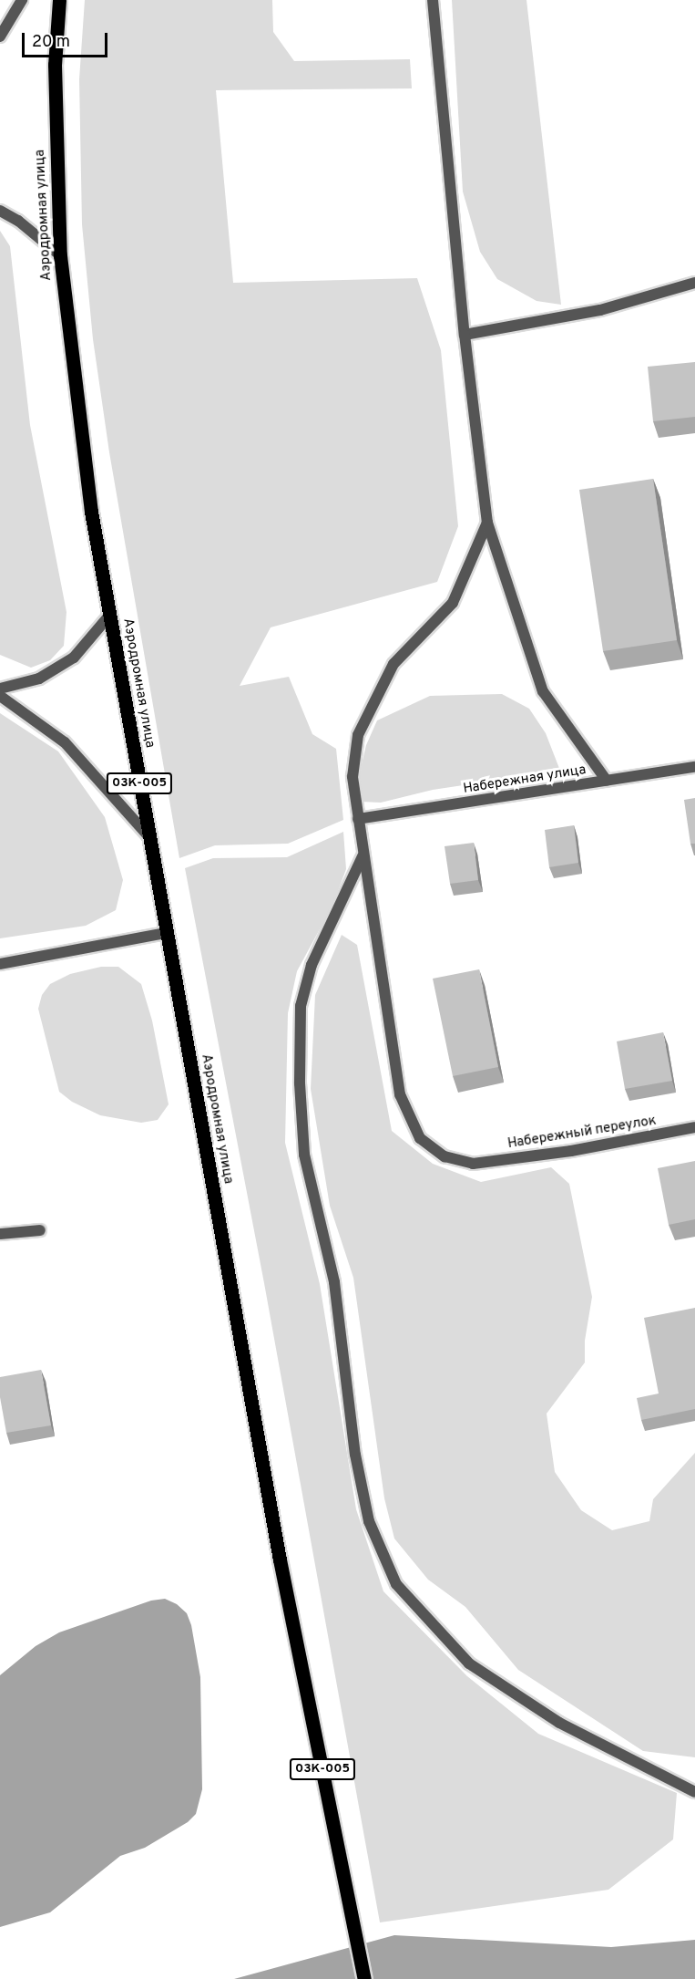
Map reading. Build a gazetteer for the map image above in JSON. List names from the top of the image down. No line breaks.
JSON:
{"streets":{"main road":["Аэродромная улица","03К-005"],"street":["Набережная улица","Набережный переулок"]},"scale_bar":"20 m"}
